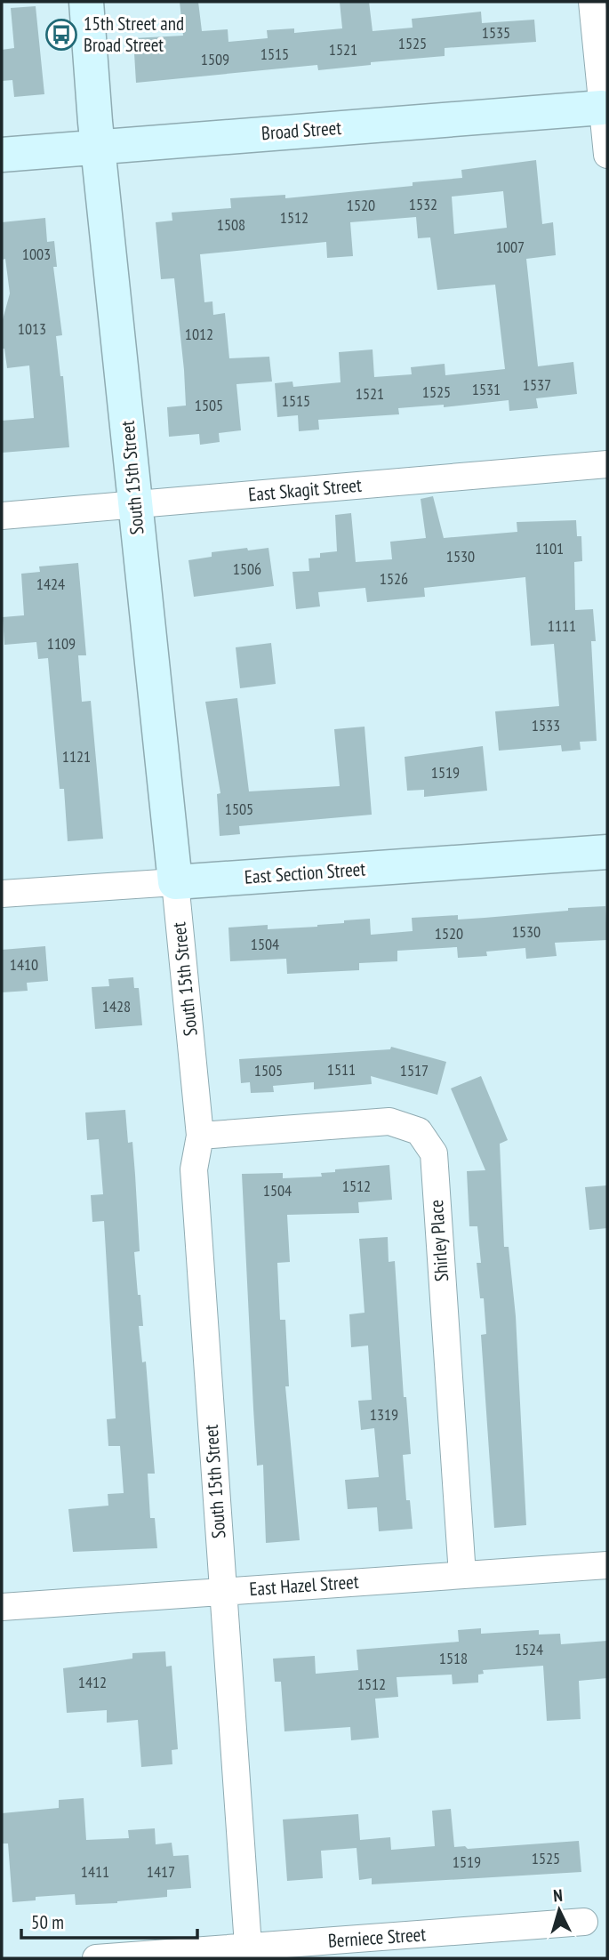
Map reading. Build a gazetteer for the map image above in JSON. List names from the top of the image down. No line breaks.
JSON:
{"streets":{"street":["Broad Street","South 15th Street","East Skagit Street","East Section Street","Shirley Place","East Hazel Street","Berniece Street"]},"crossings":[["Broad Street","South 15th Street"],["South 15th Street","East Skagit Street"],["South 15th Street","East Section Street"],["South 15th Street","Shirley Place"],["South 15th Street","East Hazel Street"],["South 15th Street","Berniece Street"],["Shirley Place","East Hazel Street"]],"places":{"bus stop":["15th Street and Broad Street"]},"house_numbers":["1535","1525","1521","1515","1509","1532","1520","1512","1508","1007","1003","1013","1012","1537","1531","1525","1521","1515","1505","1101","1530","1506","1526","1424","1111","1109","1533","1121","1519","1505","1530","1520","1504","1410","1428","1511","1505","1517","1512","1504","1319","1524","1518","1412","1512","1525","1519","1411","1417"],"scale_bar":"50 m","north":"top"}
